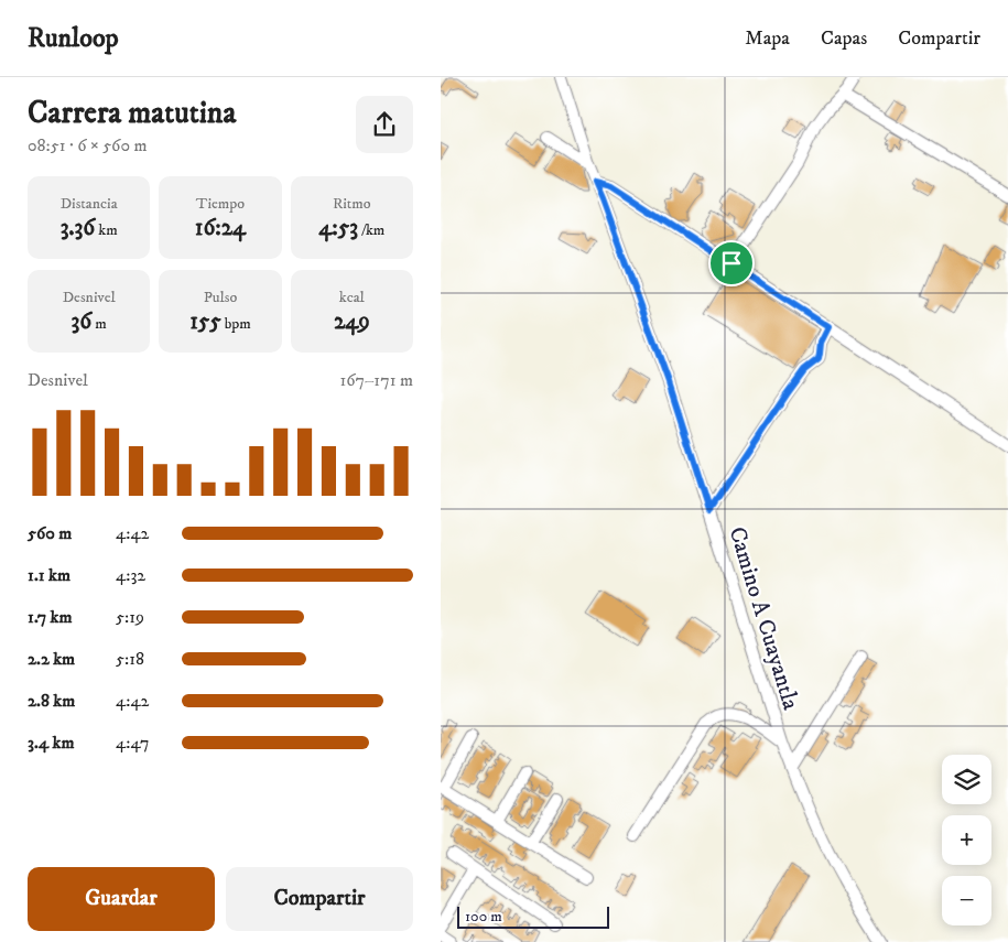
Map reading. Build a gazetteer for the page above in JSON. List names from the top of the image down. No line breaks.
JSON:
{"streets":{"street":["Camino A Cuayantla"]},"scale_bar":"100 m","page":{"header":"Runloop","nav":["Mapa","Capas","Compartir"],"heading":["Carrera matutina","08:51 · 6 × 560 m"],"stats":[["Distancia","3.36 km"],["Tiempo","16:24"],["Ritmo","4:53 /km"],["Desnivel","36 m"],["Pulso","155 bpm"],["kcal","249"]],"chart":["Desnivel","167–171 m"],"list":[{"name":"560 m","note":"4:42"},{"name":"1.1 km","note":"4:32"},{"name":"1.7 km","note":"5:19"},{"name":"2.2 km","note":"5:18"},{"name":"2.8 km","note":"4:42"},{"name":"3.4 km","note":"4:47"}],"map_buttons":["+","−"],"buttons":["Guardar","Compartir"],"scale":"100 m"}}
